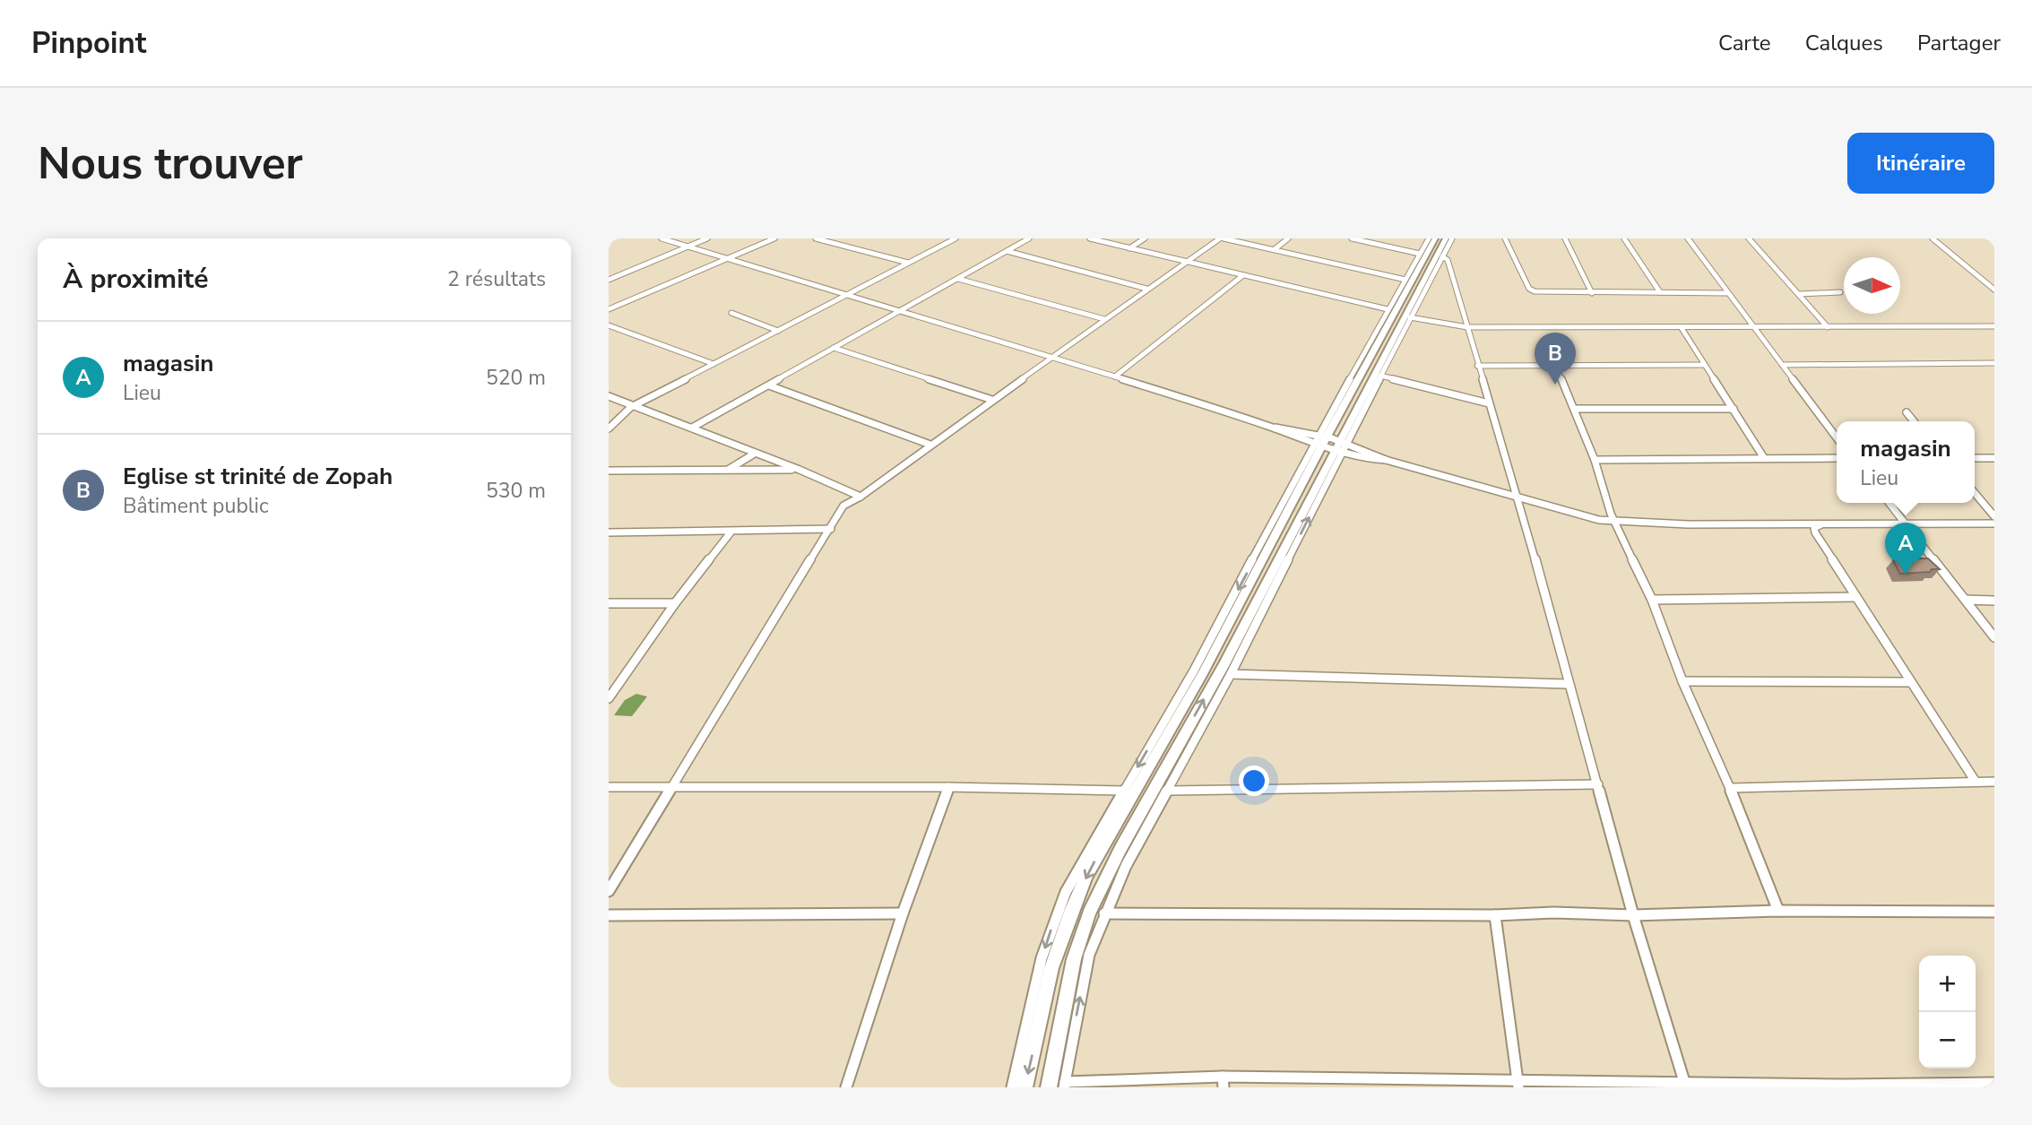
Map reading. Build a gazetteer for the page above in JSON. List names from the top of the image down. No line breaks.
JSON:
{"north":"right","page":{"header":"Pinpoint","nav":["Carte","Calques","Partager"],"buttons":"Itinéraire","title":"Nous trouver","heading":["À proximité","2 résultats"],"list":[{"mark":"A","name":"magasin","note":"Lieu","value":"520 m"},{"mark":"B","name":"Eglise st trinité de Zopah","note":"Bâtiment public","value":"530 m"}],"pins":["B","A"],"popup":["magasin","Lieu"],"map_buttons":["+","−"]}}
